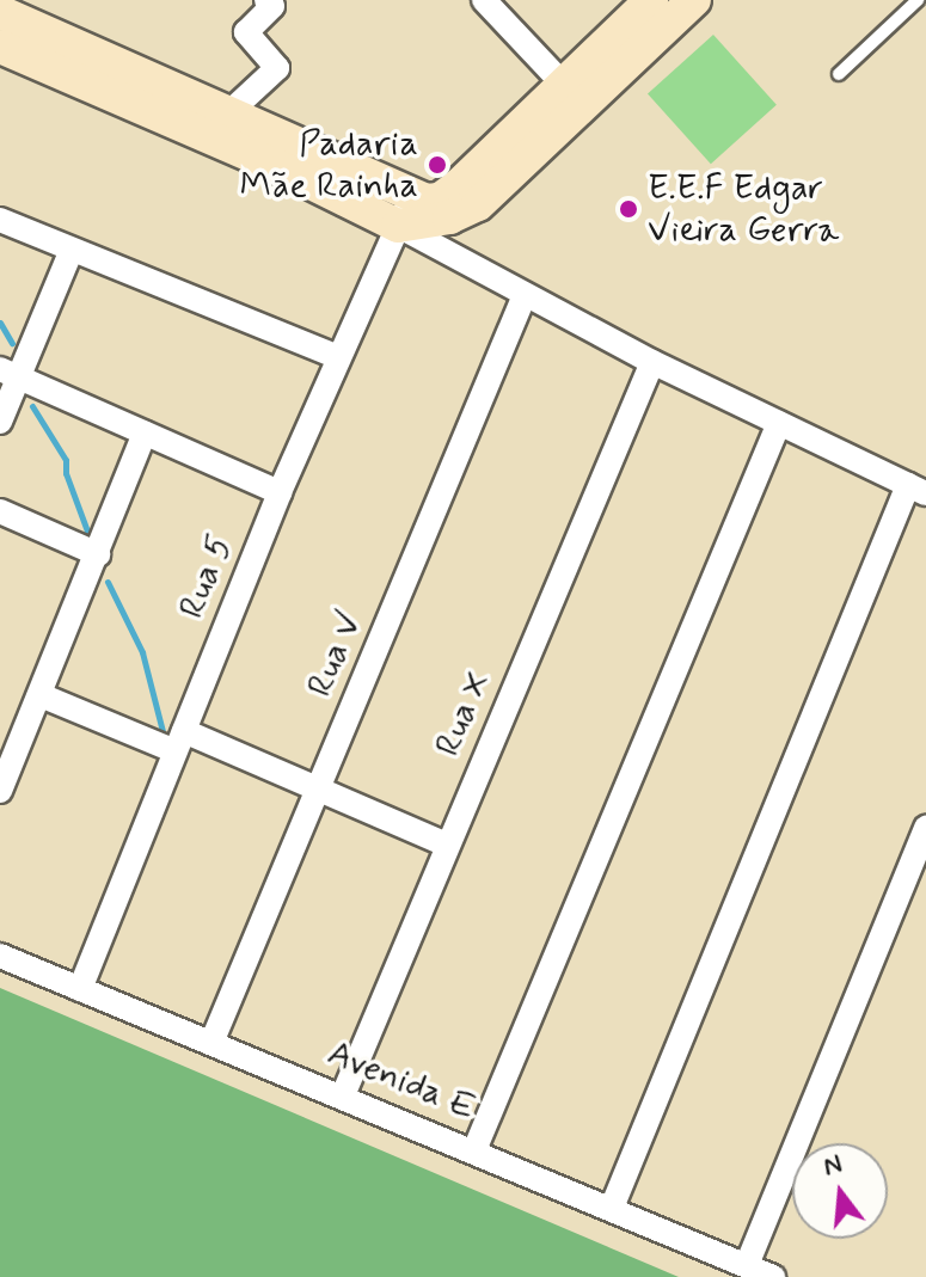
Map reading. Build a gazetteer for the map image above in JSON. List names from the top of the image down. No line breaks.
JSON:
{"streets":{"street":["Rua 5","Rua V","Rua X","Avenida E"]},"crossings":[["Rua 5","Avenida E"],["Rua V","Avenida E"],["Rua X","Avenida E"]],"places":["Padaria Mãe Rainha","E.E.F Edgar Vieira Gerra"],"north":"top"}
